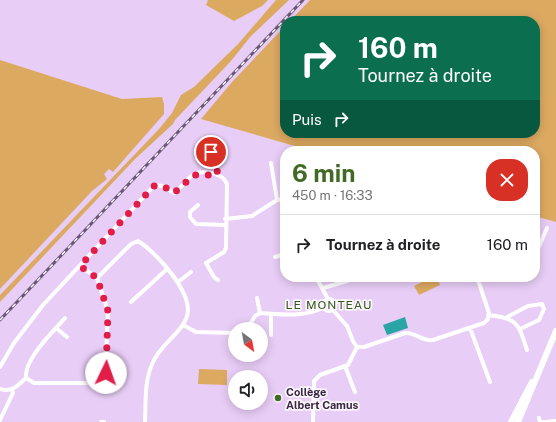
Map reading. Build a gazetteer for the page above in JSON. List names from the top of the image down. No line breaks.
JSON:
{"districts":["LE MONTEAU"],"places":["Collège Albert Camus"],"north":"bottom right","page":{"turn":["160 m","Tournez à droite"],"then":"Puis","heading":["6 min","450 m · 16:33"],"list":[{"name":"Tournez à droite","value":"160 m"}]}}
